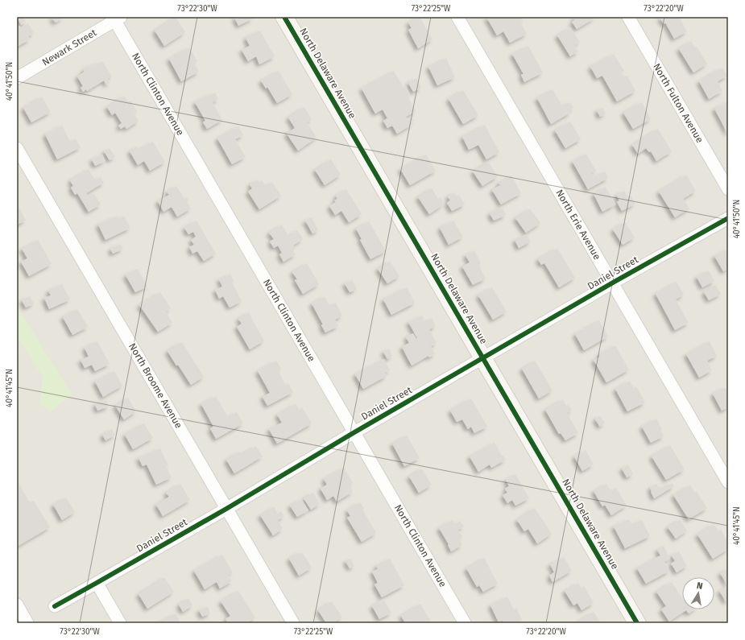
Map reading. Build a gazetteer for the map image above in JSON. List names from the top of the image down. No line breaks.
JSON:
{"streets":{"street":["Newark Street","North Delaware Avenue","North Clinton Avenue","North Fulton Avenue","North Erie Avenue","Daniel Street","North Broome Avenue"]},"crossings":[["Newark Street","North Clinton Avenue"],["North Delaware Avenue","Daniel Street"],["North Clinton Avenue","Daniel Street"],["North Erie Avenue","Daniel Street"],["Daniel Street","North Broome Avenue"]],"north":"top","coordinates":["73°22'30\"W","73°22'25\"W","73°22'20\"W","40°41'50\"N","40°41'45\"N"]}
